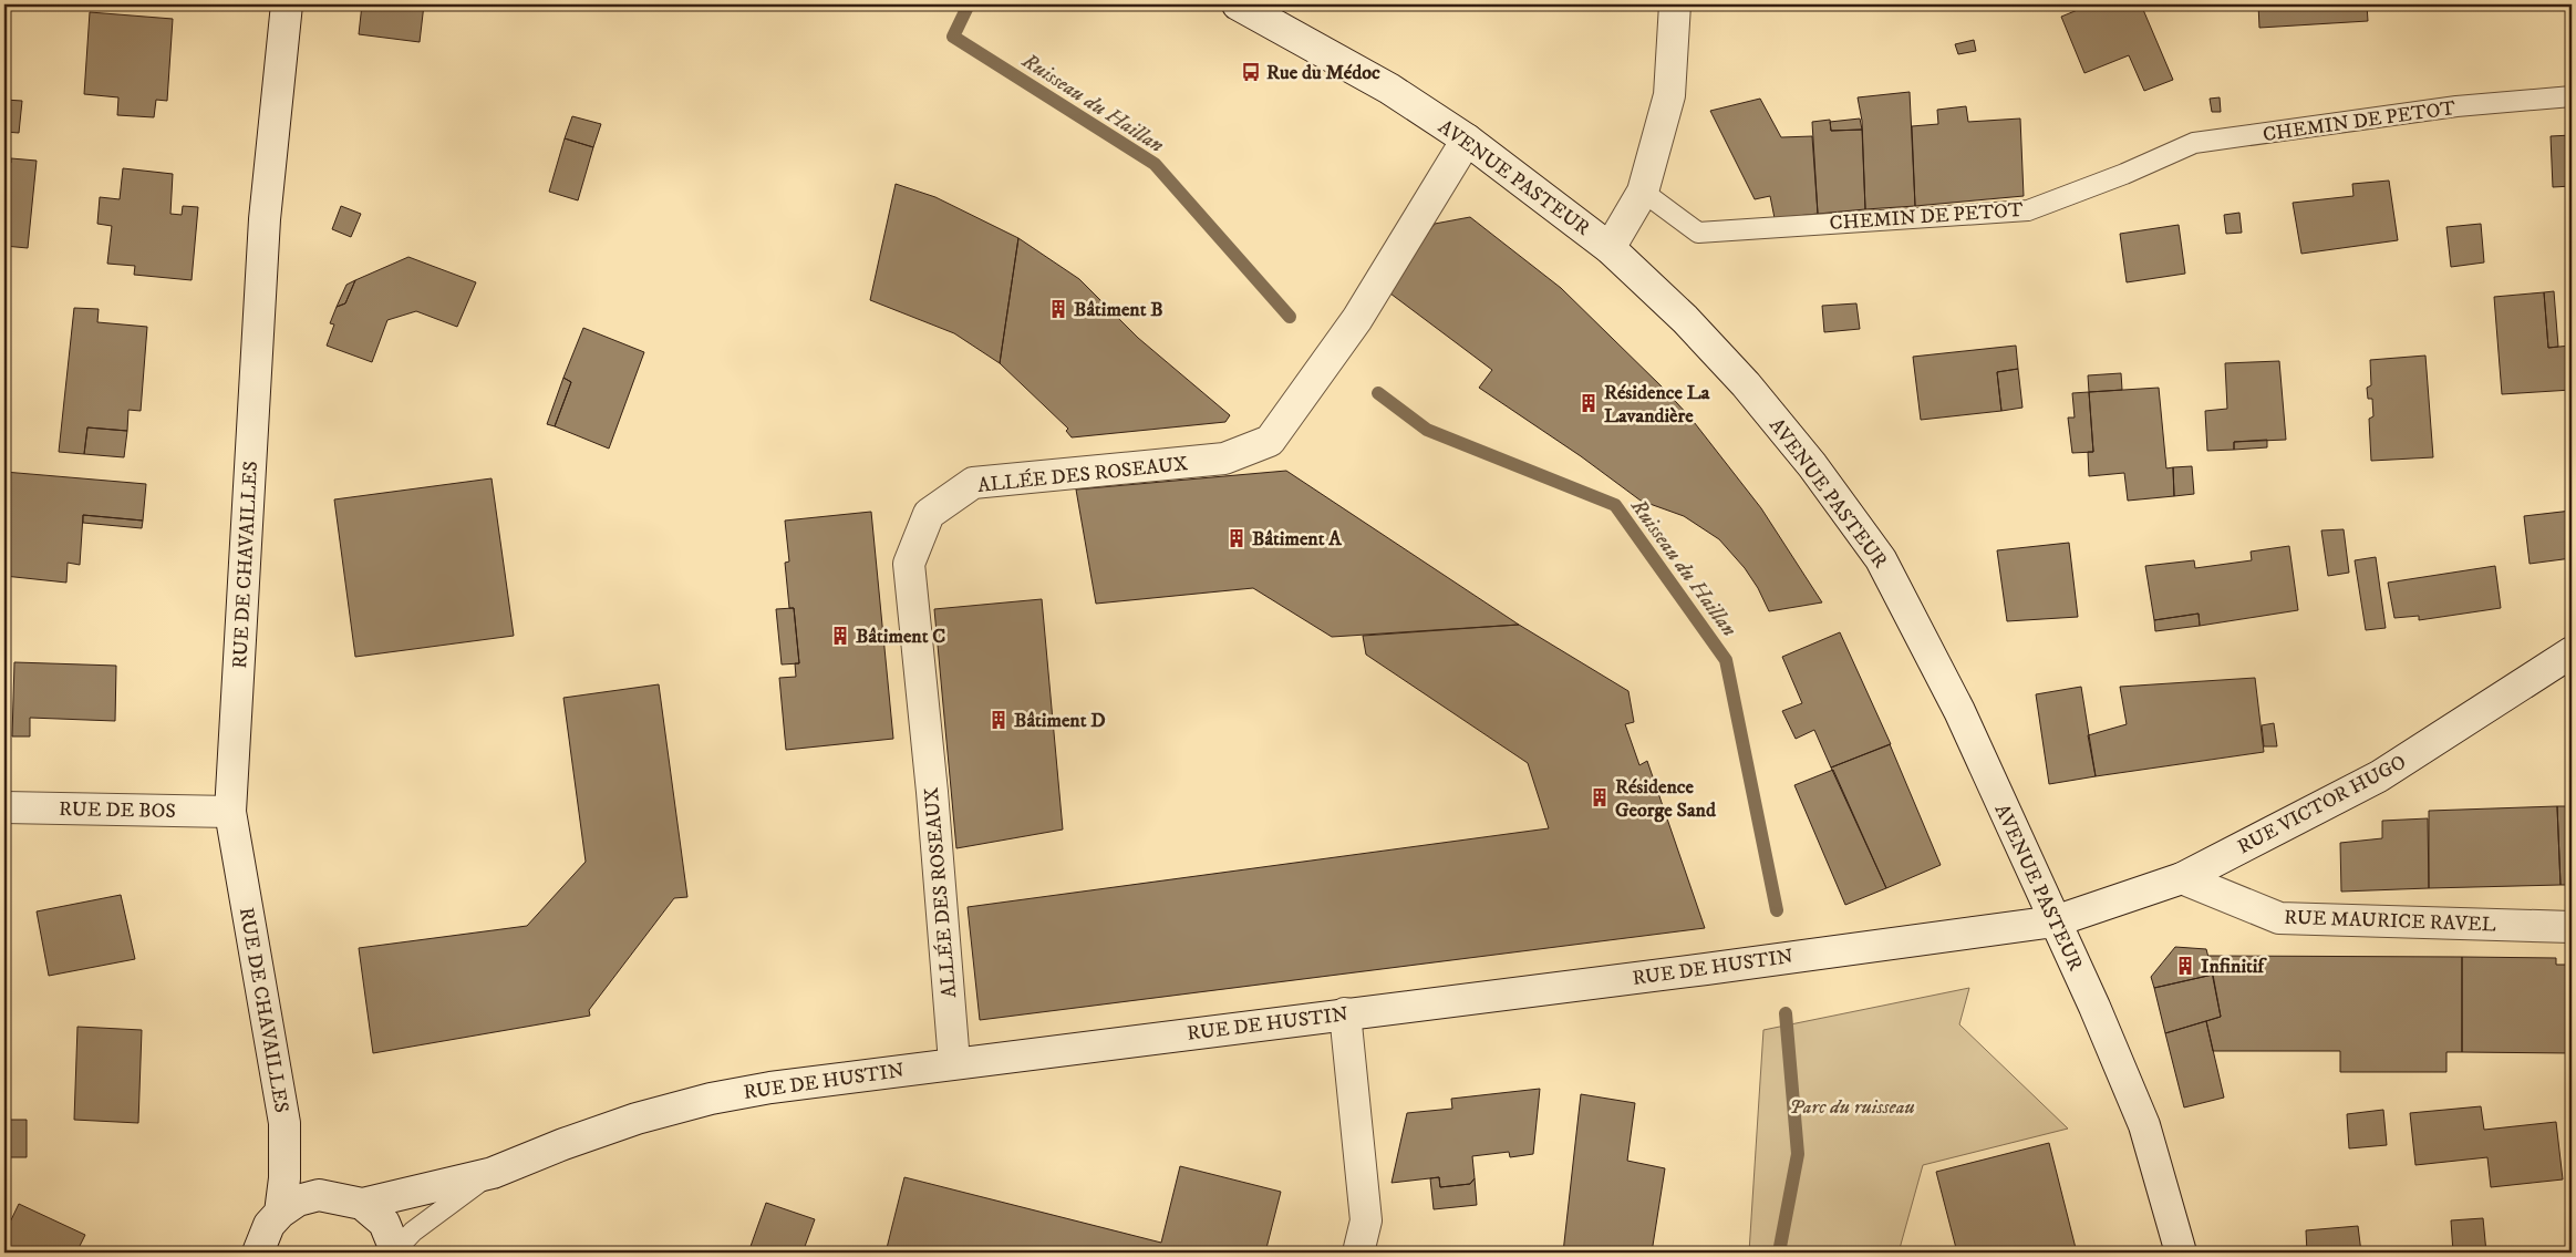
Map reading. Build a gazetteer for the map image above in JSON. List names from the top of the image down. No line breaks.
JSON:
{"streets":{"street":["AVENUE PASTEUR","ALLÉE DES ROSEAUX","RUE DE CHAVAILLES","RUE VICTOR HUGO","RUE DE BOS","RUE MAURICE RAVEL","RUE DE HUSTIN"],"lane":["CHEMIN DE PETOT"]},"crossings":[["AVENUE PASTEUR","ALLÉE DES ROSEAUX"],["AVENUE PASTEUR","RUE VICTOR HUGO"],["AVENUE PASTEUR","RUE DE HUSTIN"],["ALLÉE DES ROSEAUX","RUE DE HUSTIN"],["RUE DE CHAVAILLES","RUE DE BOS"],["RUE VICTOR HUGO","RUE MAURICE RAVEL"],["RUE VICTOR HUGO","RUE DE HUSTIN"]],"water":["Ruisseau du Haillan"],"parks":["Parc du ruisseau"],"places":{"bus stop":["Rue du Médoc"],"building":["Bâtiment B","Résidence La Lavandière","Bâtiment A","Bâtiment C","Bâtiment D","Résidence George Sand","Infinitif"]}}
